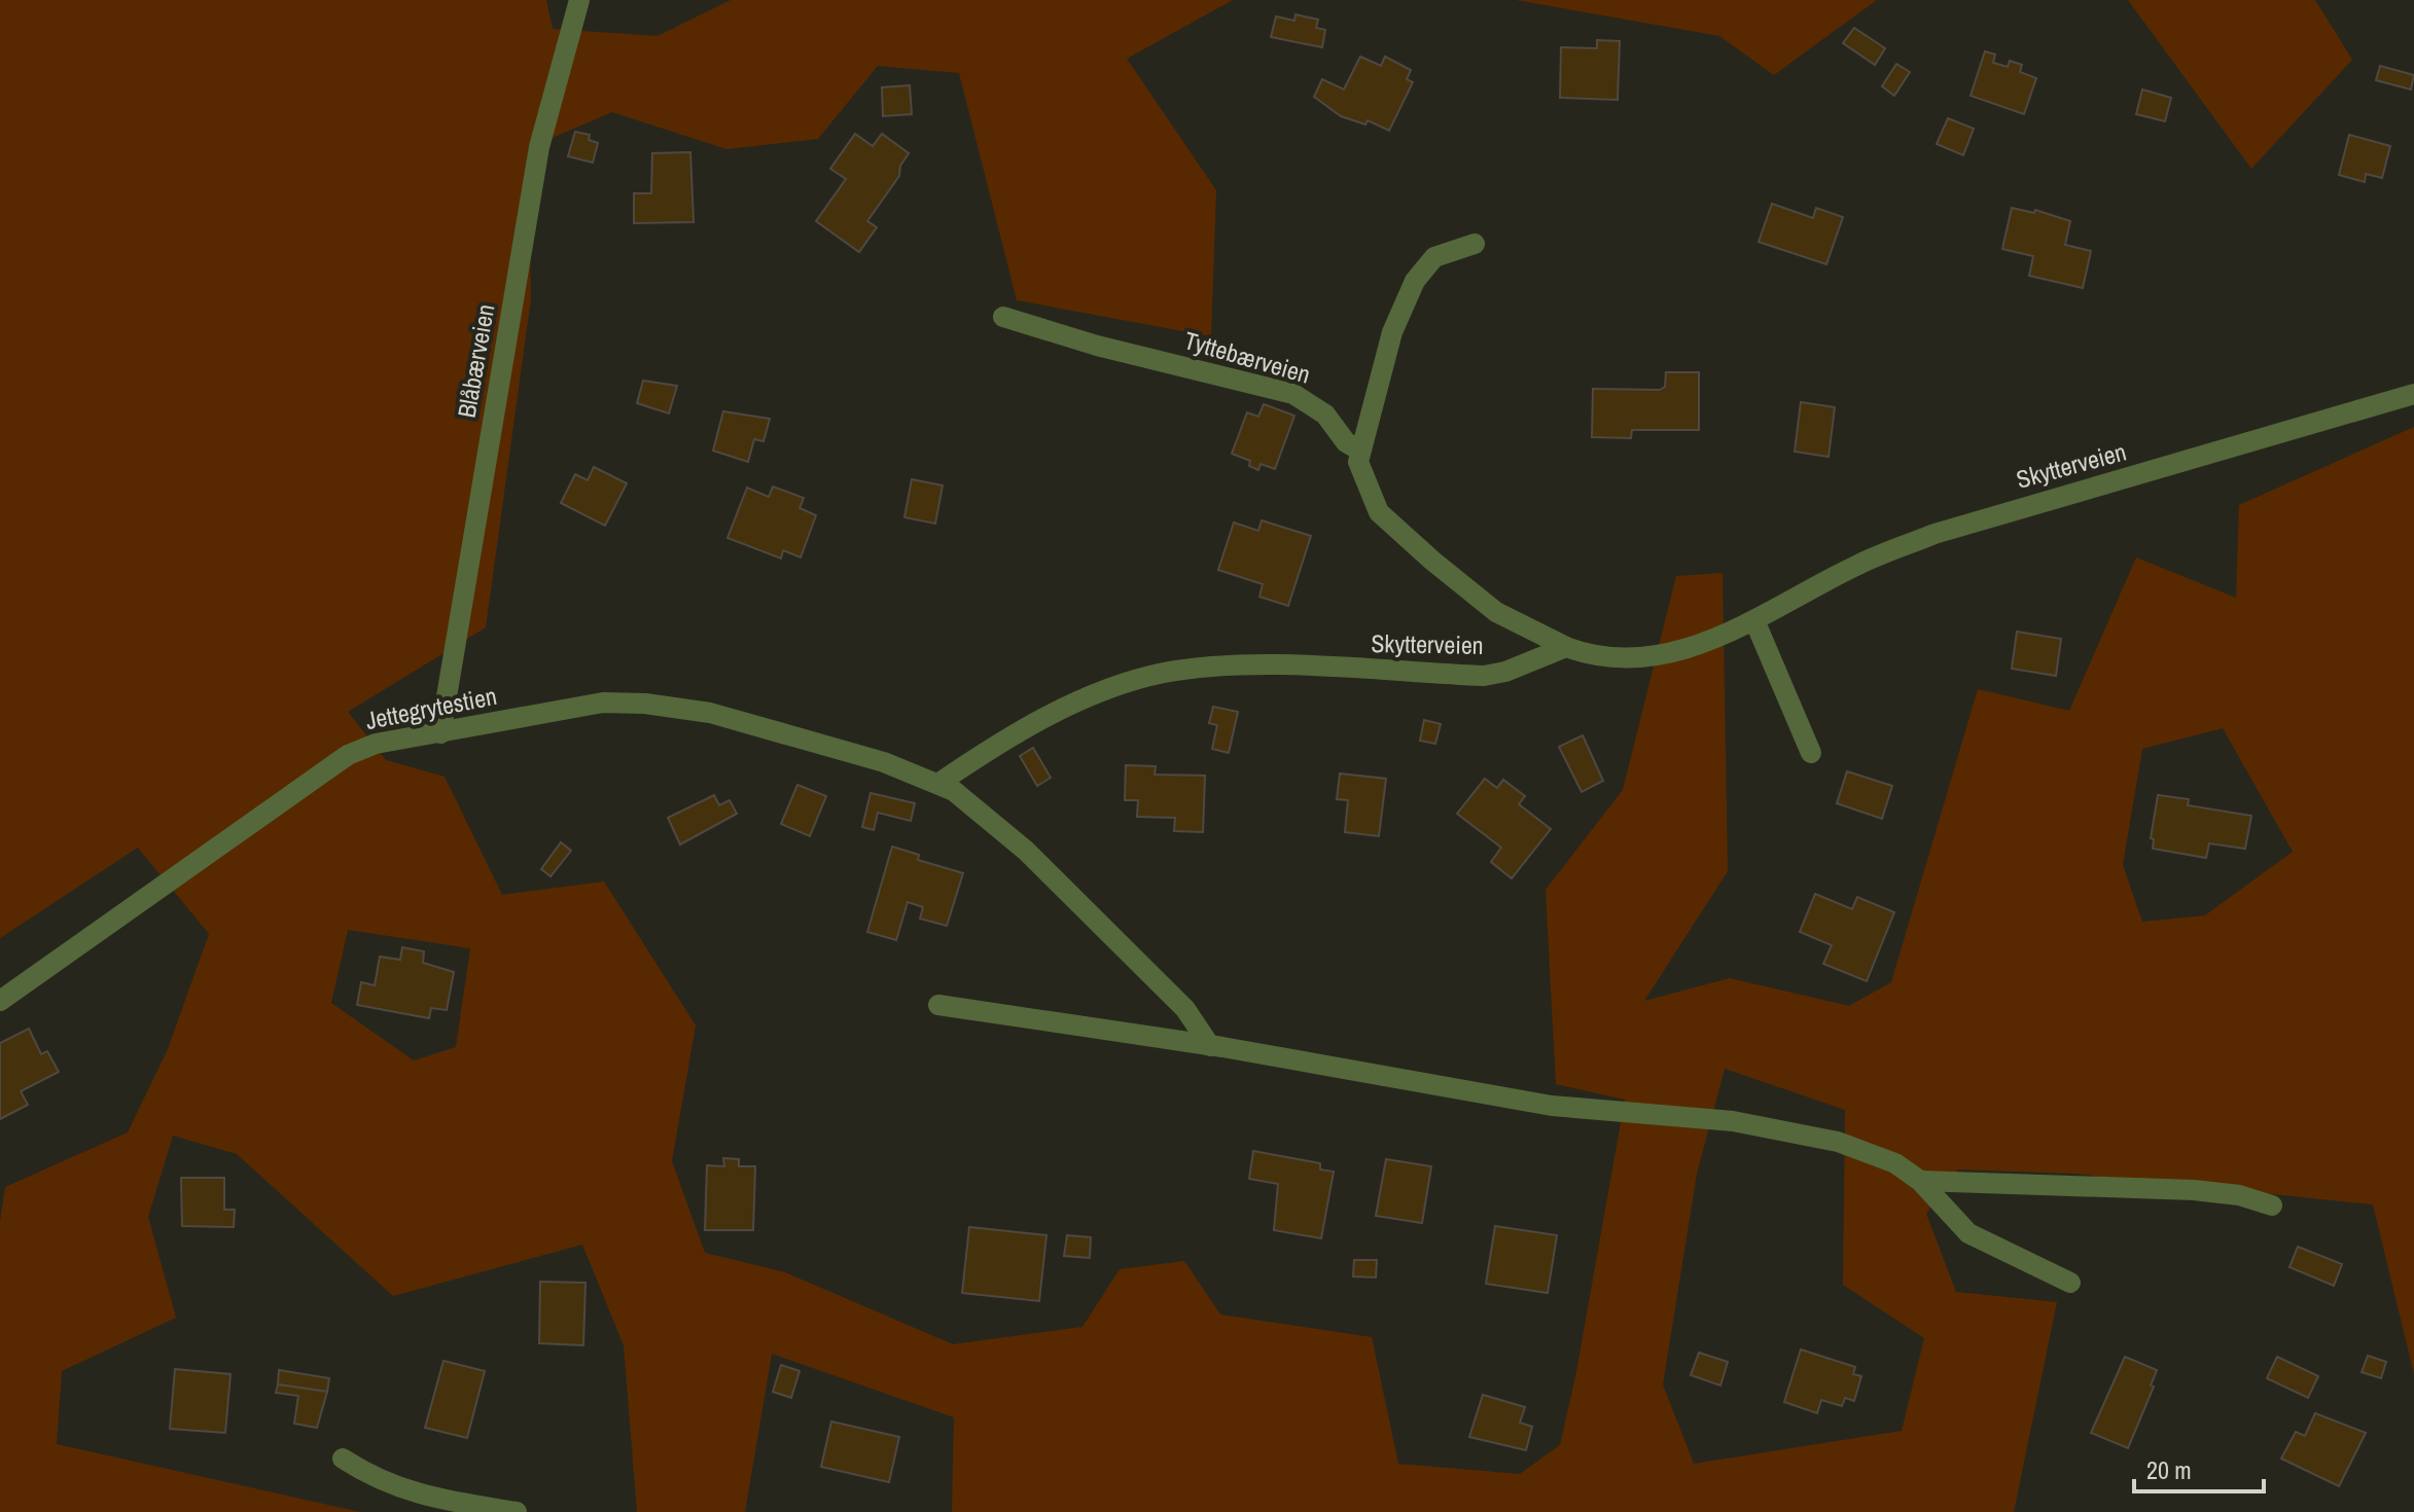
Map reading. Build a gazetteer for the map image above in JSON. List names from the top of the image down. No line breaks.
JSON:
{"streets":{"street":["Tyttebærveien","Blåbærveien","Skytterveien","Jettegrytestien"]},"crossings":[["Blåbærveien","Jettegrytestien"],["Skytterveien","Jettegrytestien"]],"scale_bar":"20 m"}
